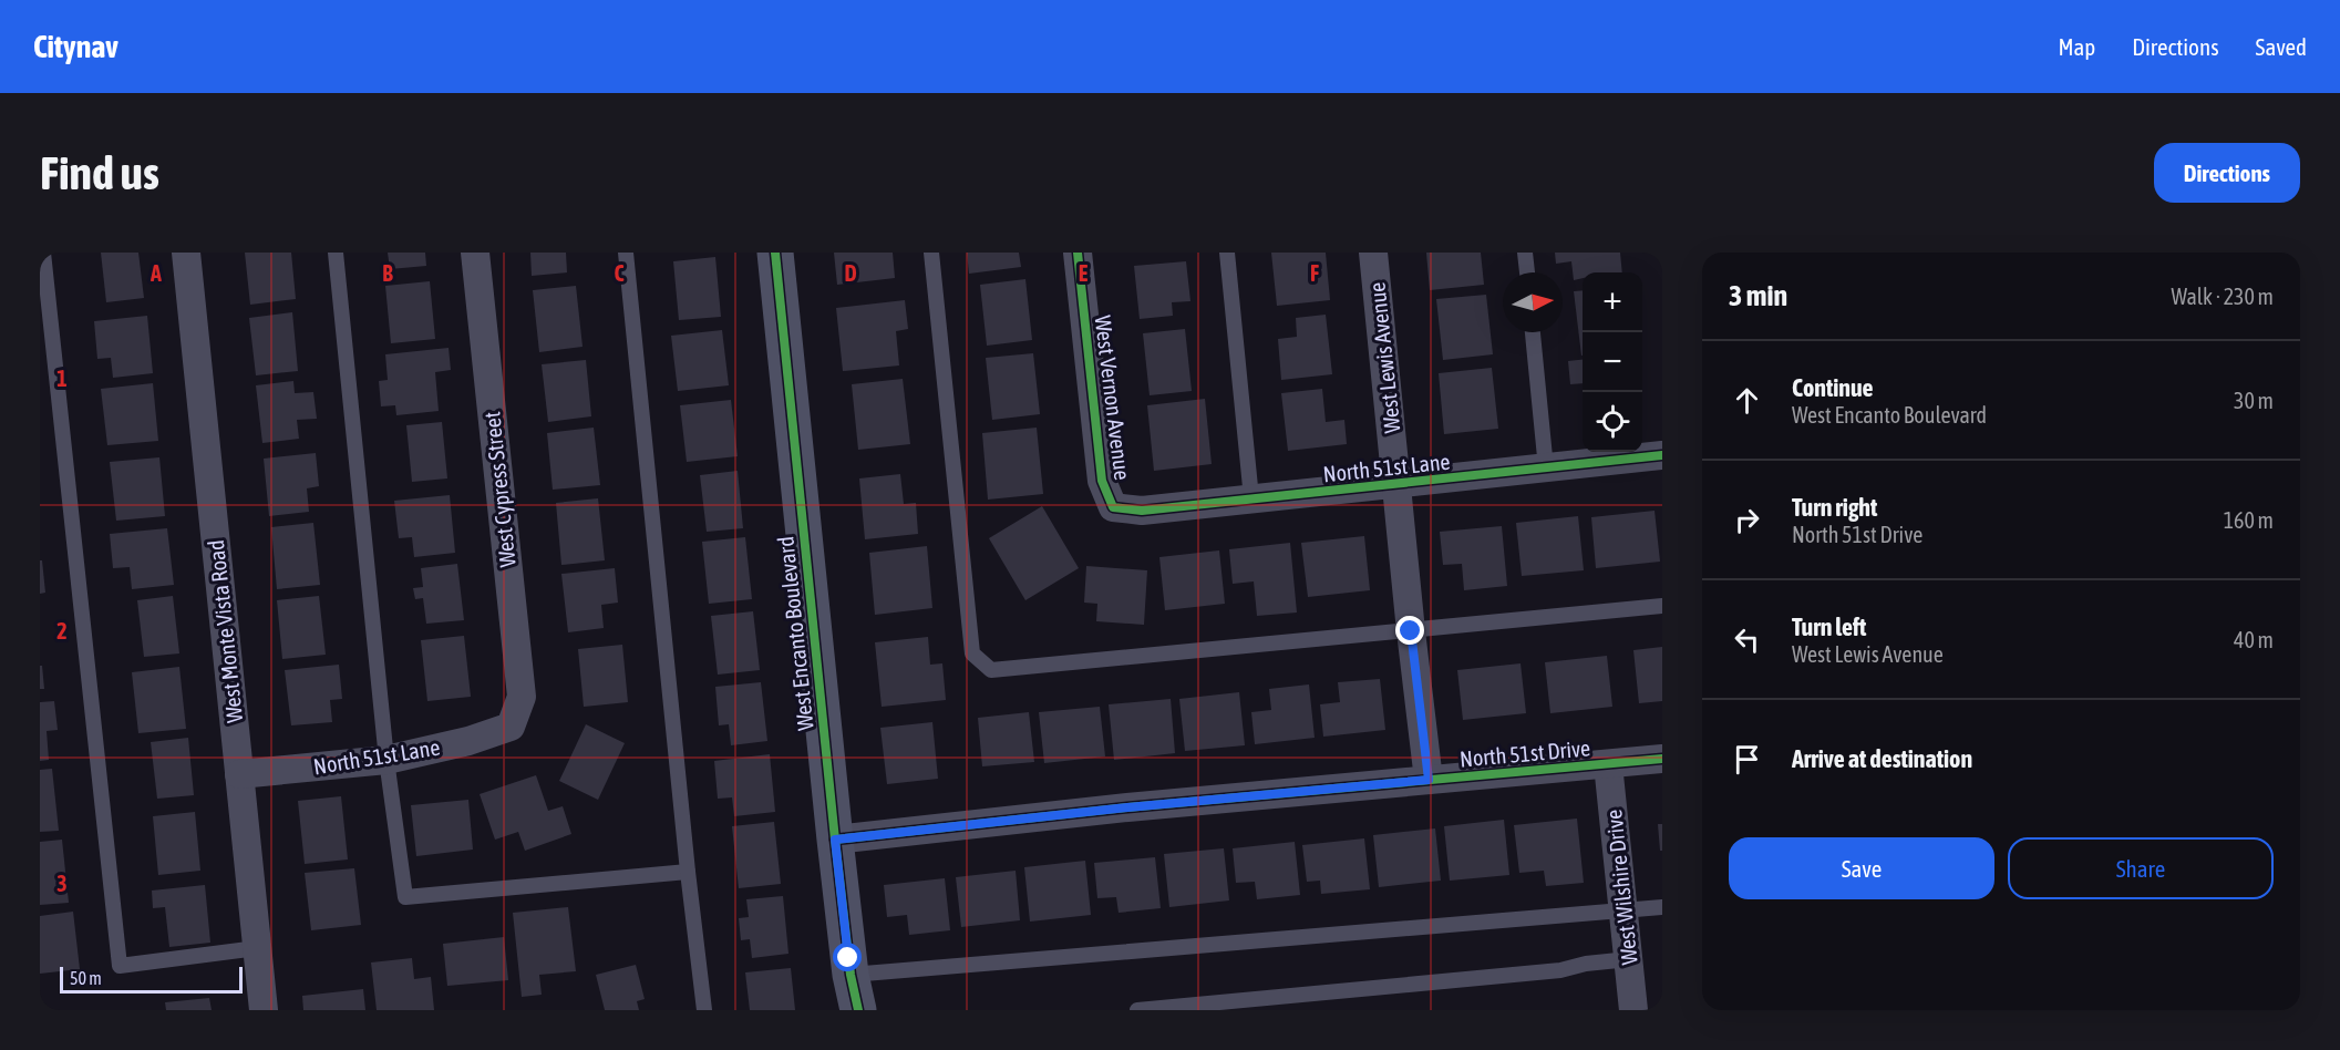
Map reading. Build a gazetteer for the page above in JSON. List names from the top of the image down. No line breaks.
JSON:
{"streets":{"street":["West Lewis Avenue","West Vernon Avenue","North 51st Lane","West Cypress Street","West Monte Vista Road","West Encanto Boulevard","North 51st Drive","West Wilshire Drive"]},"crossings":[["West Lewis Avenue","North 51st Lane"],["West Lewis Avenue","North 51st Drive"],["West Vernon Avenue","North 51st Lane"],["North 51st Lane","West Cypress Street"],["North 51st Lane","West Monte Vista Road"],["West Encanto Boulevard","North 51st Drive"],["North 51st Drive","West Wilshire Drive"]],"scale_bar":"50 m","north":"right","page":{"header":"Citynav","nav":["Map","Directions","Saved"],"buttons":["Directions",["Save","Share"]],"title":"Find us","heading":["3 min","Walk · 230 m"],"map_buttons":["+","−"],"list":[["Continue","West Encanto Boulevard","30 m"],["Turn right","North 51st Drive","160 m"],["Turn left","West Lewis Avenue","40 m"],"Arrive at destination"],"scale":"50 m"},"grid":{"columns":["A","B","C","D","E","F"],"rows":["1","2","3"]}}
